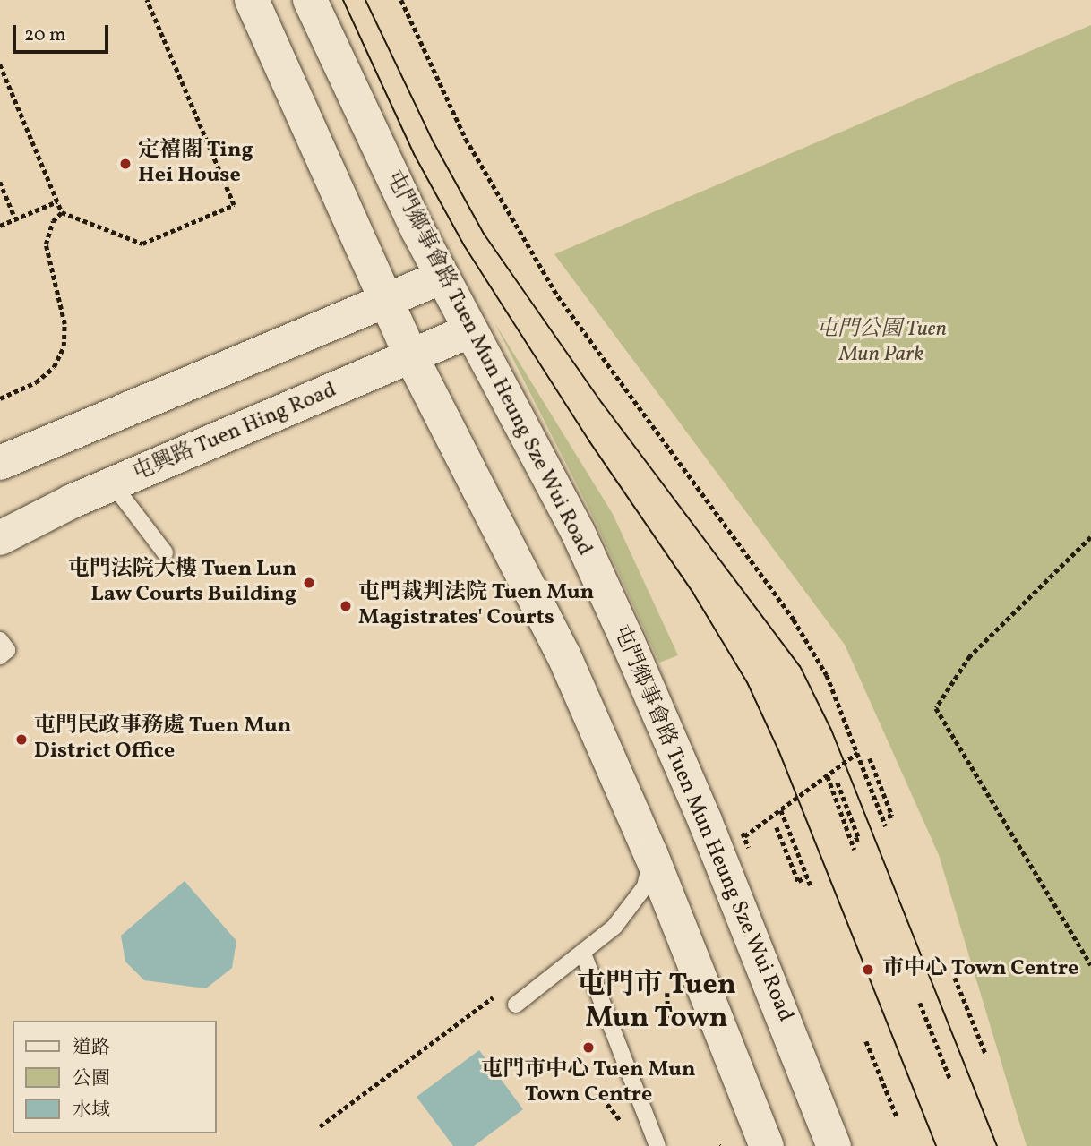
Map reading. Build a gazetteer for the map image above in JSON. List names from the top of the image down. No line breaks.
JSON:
{"streets":{"main road":["屯門鄉事會路 Tuen Mun Heung Sze Wui Road","屯興路 Tuen Hing Road"]},"crossings":[["屯門鄉事會路 Tuen Mun Heung Sze Wui Road","屯興路 Tuen Hing Road"]],"districts":["屯門市 Tuen Mun Town"],"parks":["屯門公園 Tuen Mun Park"],"places":["定禧閣 Ting Hei House","屯門法院大樓 Tuen Lun Law Courts Building","屯門裁判法院 Tuen Mun Magistrates' Courts","屯門民政事務處 Tuen Mun District Office","市中心 Town Centre","屯門市中心 Tuen Mun Town Centre"],"legend":["道路","公園","水域"],"scale_bar":"20 m"}
